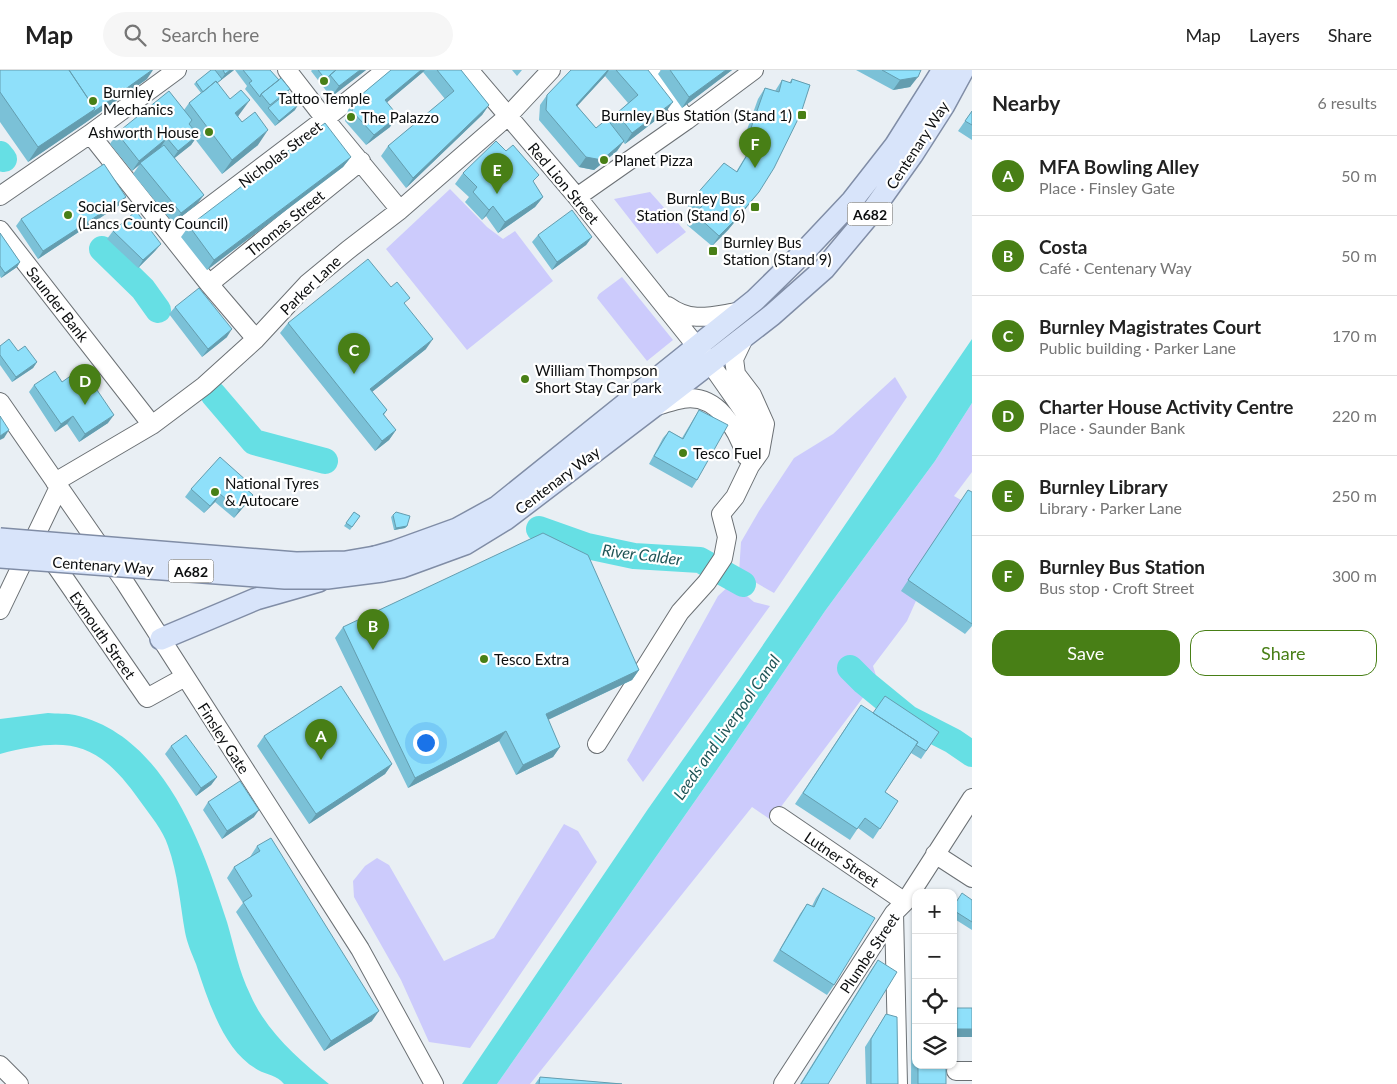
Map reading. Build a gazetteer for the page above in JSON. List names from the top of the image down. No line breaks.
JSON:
{"streets":{"main road":["Centenary Way","A682"],"street":["Nicholas Street","Red Lion Street","Thomas Street","Parker Lane","Saunder Bank","Exmouth Street","Finsley Gate","Lutner Street","Plumbe Street"]},"crossings":[["Centenary Way","Red Lion Street"],["Centenary Way","A682"],["Red Lion Street","Parker Lane"],["A682","Finsley Gate"],["Parker Lane","Saunder Bank"],["Parker Lane","Finsley Gate"],["Exmouth Street","Finsley Gate"],["Lutner Street","Plumbe Street"]],"water":["River Calder","Leeds and Liverpool Canal"],"places":{"other":["Tattoo Temple","Burnley Mechanics","The Palazzo","Ashworth House","Planet Pizza","Social Services (Lancs County Council)","William Thompson Short Stay Car park","Tesco Fuel","National Tyres & Autocare","Tesco Extra"],"transit":["Burnley Bus Station (Stand 1)","Burnley Bus Station (Stand 6)","Burnley Bus Station (Stand 9)"]},"page":{"header":"Map","search":"Search here","nav":["Map","Layers","Share"],"heading":["Nearby","6 results"],"pins":["F","E","C","D","B","A"],"list":[{"mark":"A","name":"MFA Bowling Alley","note":"Place · Finsley Gate","value":"50 m"},{"mark":"B","name":"Costa","note":"Café · Centenary Way","value":"50 m"},{"mark":"C","name":"Burnley Magistrates Court","note":"Public building · Parker Lane","value":"170 m"},{"mark":"D","name":"Charter House Activity Centre","note":"Place · Saunder Bank","value":"220 m"},{"mark":"E","name":"Burnley Library","note":"Library · Parker Lane","value":"250 m"},{"mark":"F","name":"Burnley Bus Station","note":"Bus stop · Croft Street","value":"300 m"}],"buttons":["Save","Share"],"map_buttons":["+","−"]}}
